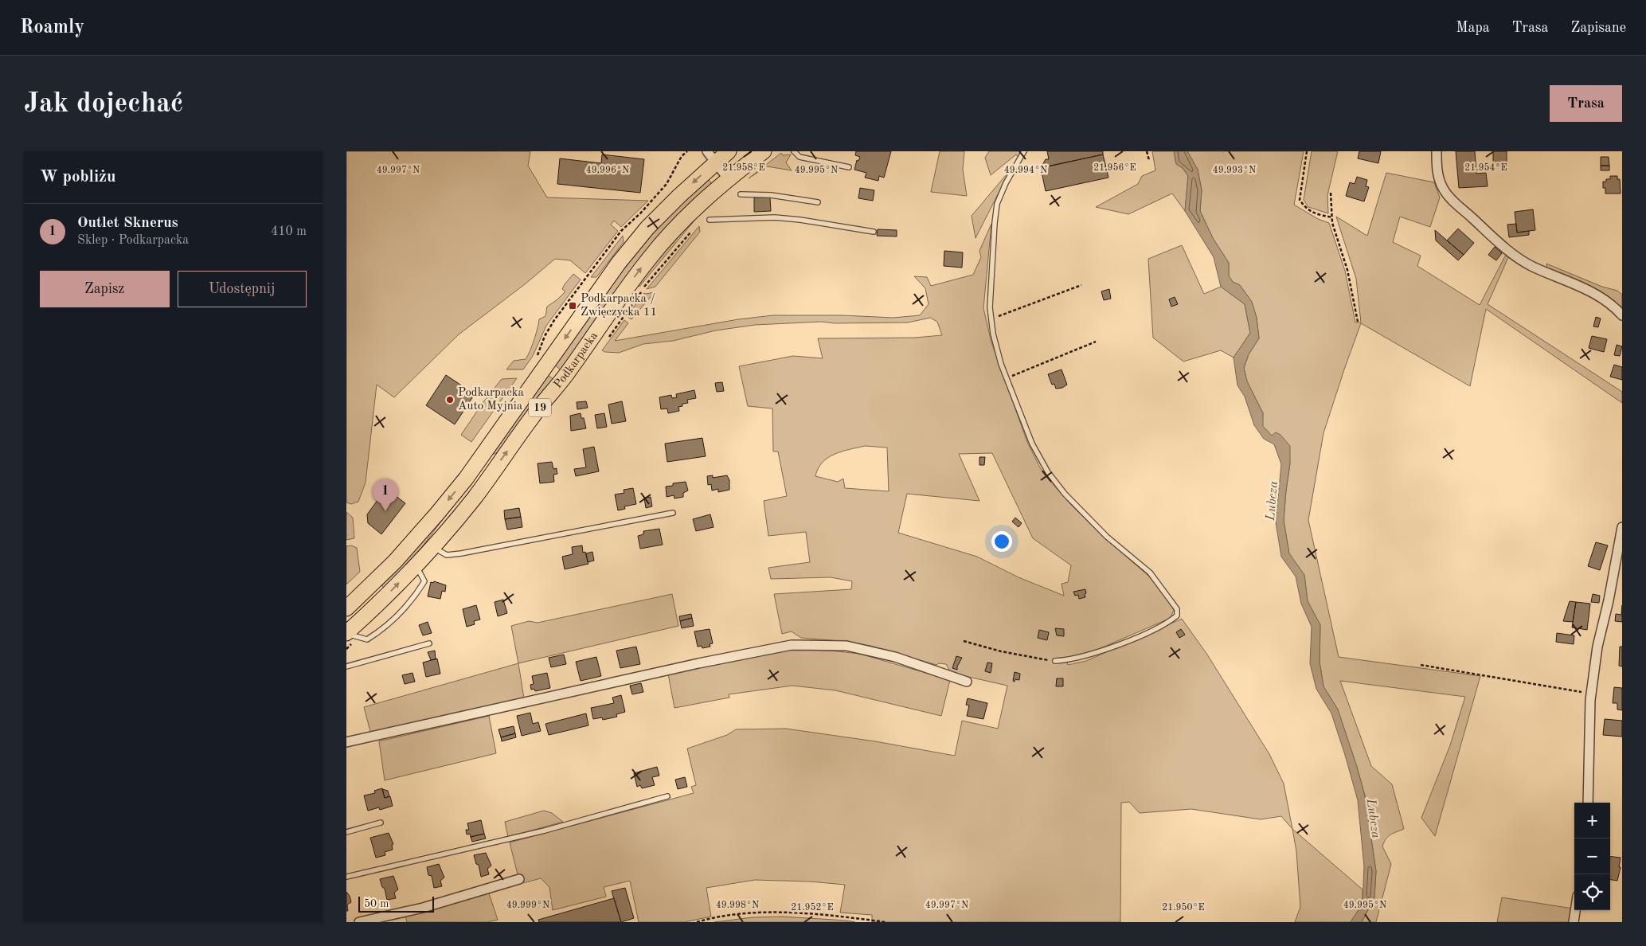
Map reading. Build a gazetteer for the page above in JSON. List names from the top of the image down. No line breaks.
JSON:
{"streets":{"highway":["Podkarpacka","19"]},"water":["Lubcza"],"places":{"transit":["Podkarpacka / Zwięczycka 11"],"other":["Podkarpacka Auto Myjnia"]},"scale_bar":"50 m","page":{"header":"Roamly","nav":["Mapa","Trasa","Zapisane"],"buttons":["Trasa",["Zapisz","Udostępnij"]],"title":"Jak dojechać","heading":"W pobliżu","list":[{"mark":"1","name":"Outlet Sknerus","note":"Sklep · Podkarpacka","value":"410 m"}],"pins":"1","map_buttons":["+","−"],"scale":"50 m"},"coordinates":["21.958°E","21.956°E","21.954°E","49.997°N","49.996°N","49.995°N","49.994°N","49.993°N","49.999°N","49.998°N","21.952°E","21.950°E"]}
